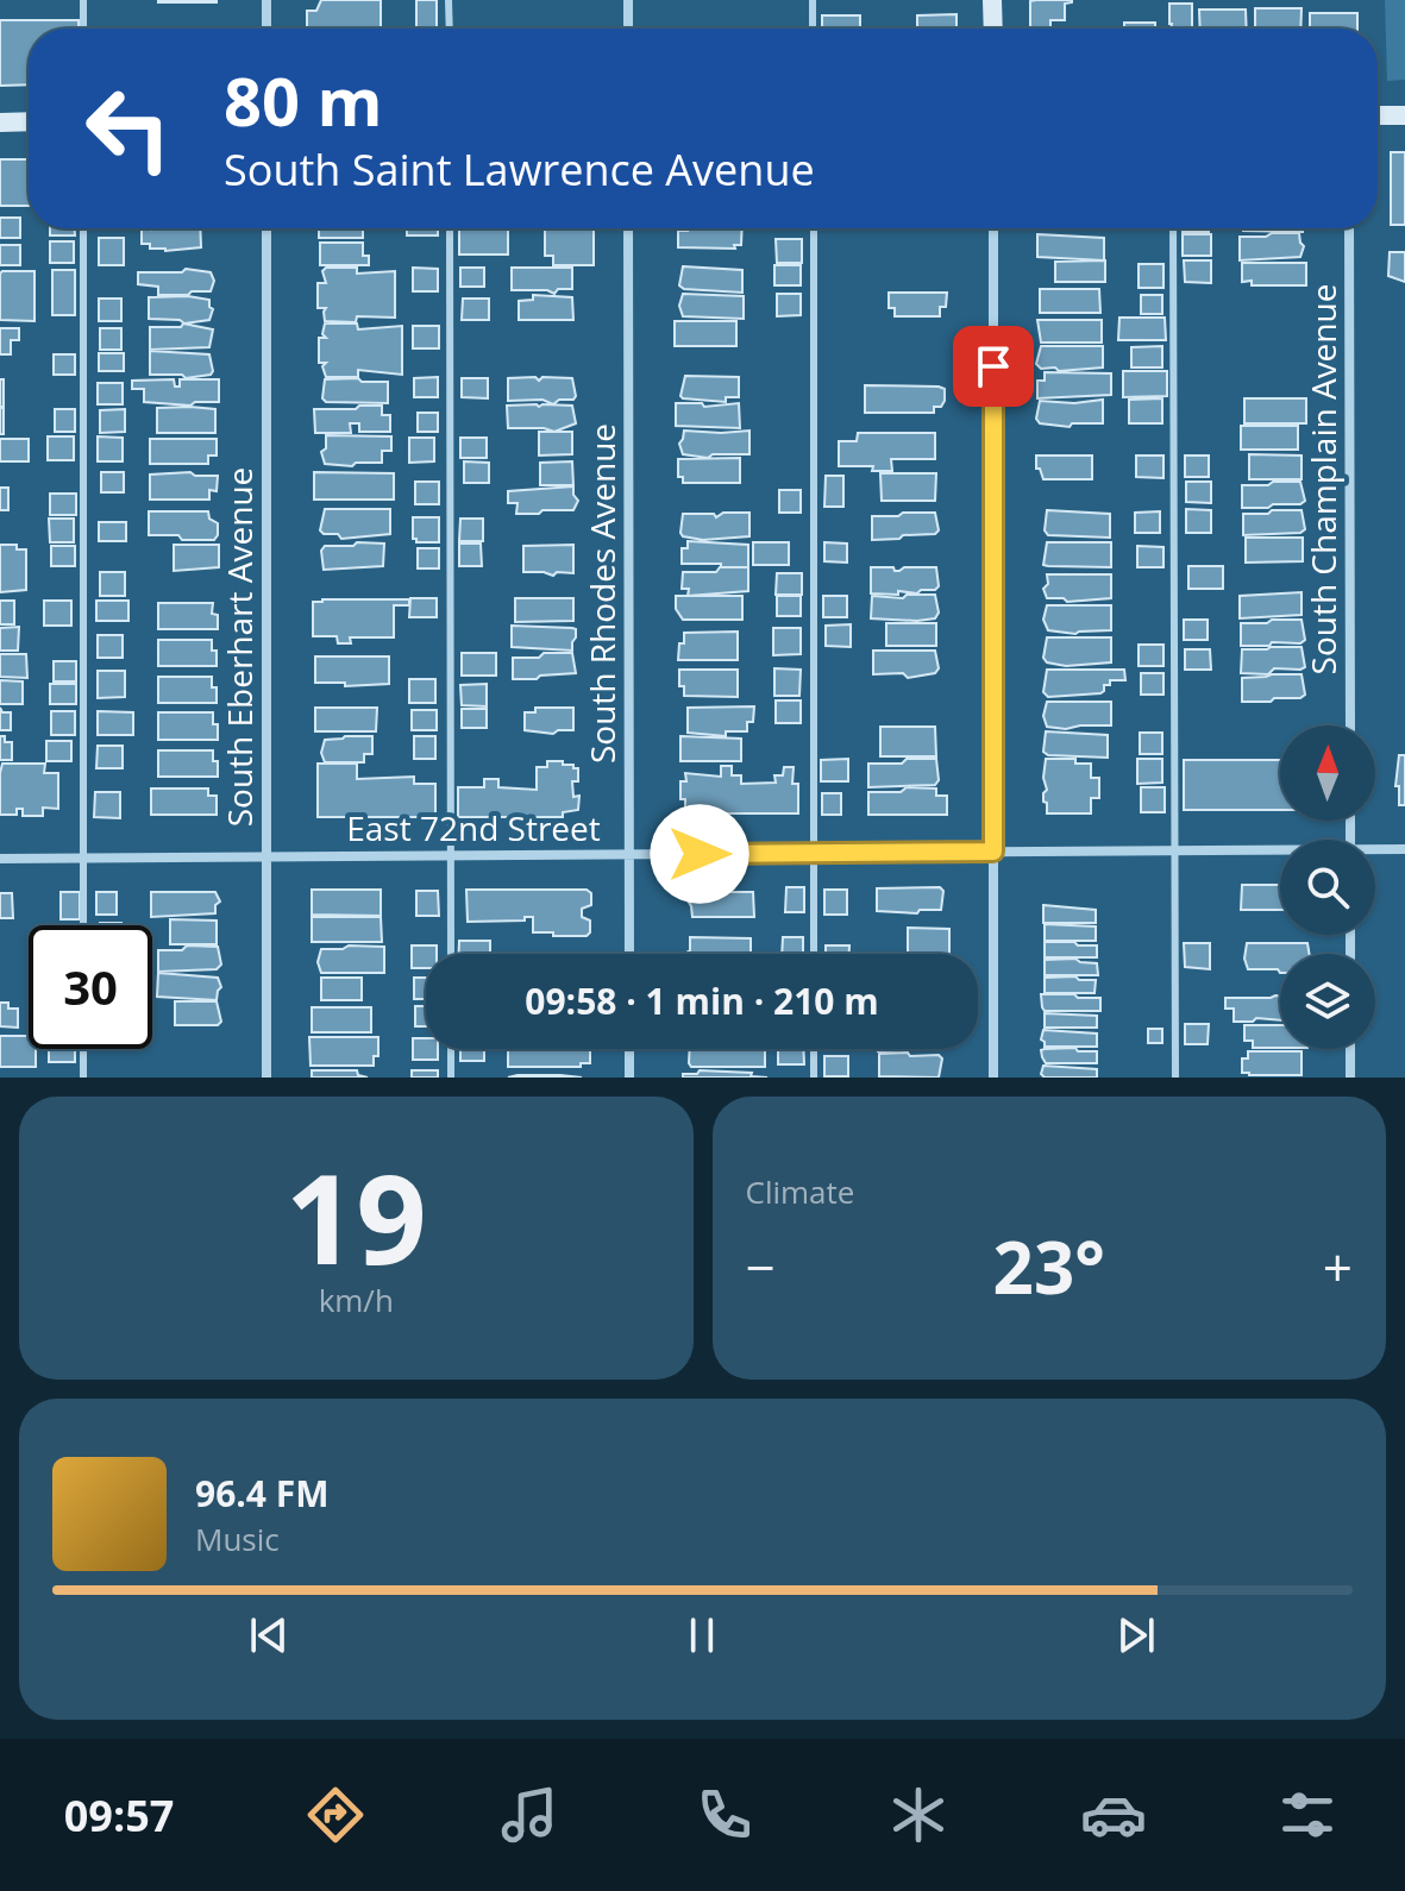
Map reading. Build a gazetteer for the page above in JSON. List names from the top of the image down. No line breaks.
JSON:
{"streets":{"street":["South Champlain Avenue","South Rhodes Avenue","South Eberhart Avenue","East 72nd Street"]},"crossings":[["South Rhodes Avenue","East 72nd Street"],["South Eberhart Avenue","East 72nd Street"]],"north":"top","page":{"turn":["80 m","South Saint Lawrence Avenue"],"limit":"30","trip":"09:58 · 1 min · 210 m","tile":[["19","km/h"],"Climate"],"heat":["−","23°","+"],"song":["96.4 FM","Music"],"tabs":"09:57"}}
